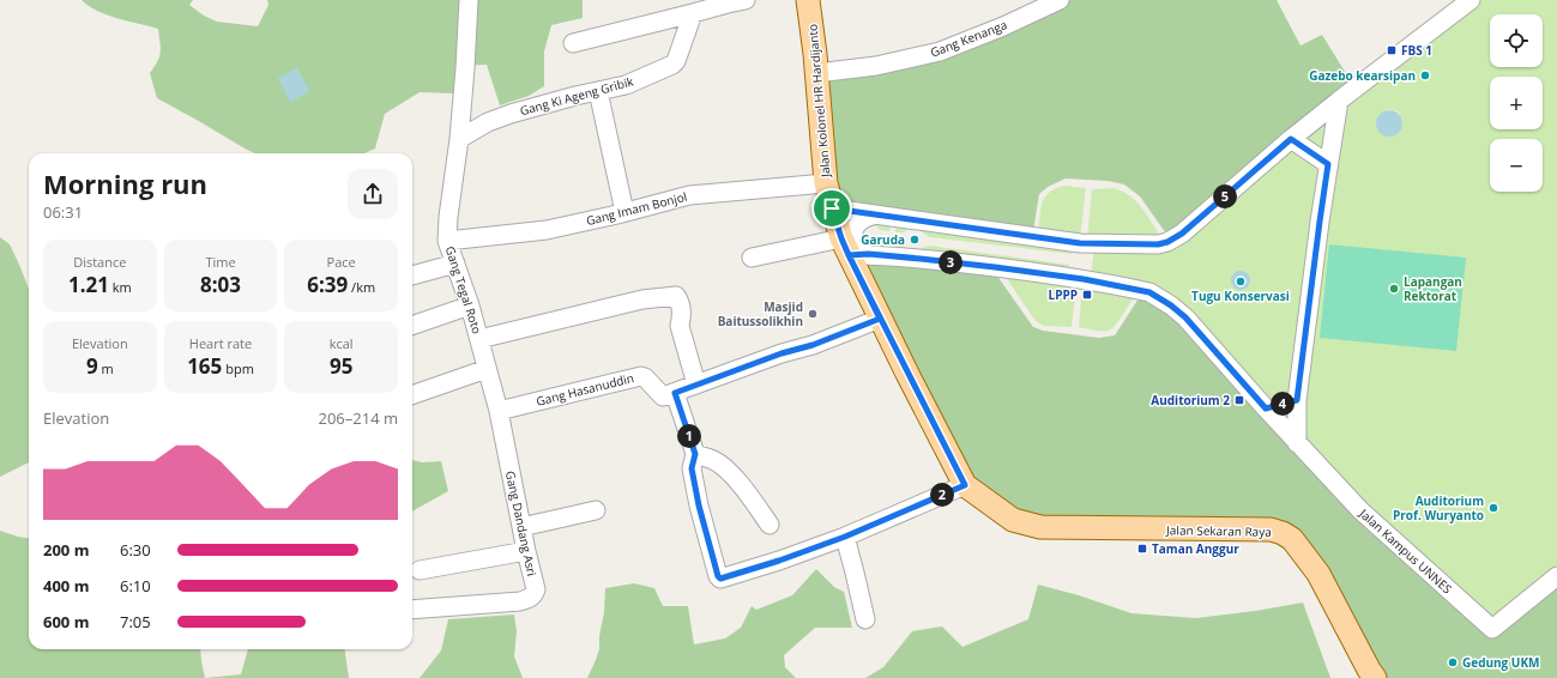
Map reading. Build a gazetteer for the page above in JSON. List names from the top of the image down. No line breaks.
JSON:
{"streets":{"main road":["Jalan Kolonel HR Hardijanto","Jalan Sekaran Raya"],"street":["Gang Kenanga","Gang Ki Ageng Gribik","Gang Imam Bonjol","Gang Tegal Roto","Gang Hasanuddin","Gang Dandang Asri","Jalan Kampus UNNES"]},"crossings":[["Gang Kenanga","Jalan Kolonel HR Hardijanto"],["Gang Ki Ageng Gribik","Gang Tegal Roto"],["Jalan Kolonel HR Hardijanto","Gang Imam Bonjol"],["Jalan Kolonel HR Hardijanto","Jalan Sekaran Raya"],["Jalan Kolonel HR Hardijanto","Jalan Kampus UNNES"],["Gang Imam Bonjol","Gang Tegal Roto"],["Gang Tegal Roto","Gang Hasanuddin"],["Gang Tegal Roto","Gang Dandang Asri"],["Gang Hasanuddin","Gang Dandang Asri"]],"places":{"transit":["FBS 1","LPPP","Auditorium 2","Taman Anggur"],"other":["Gazebo kearsipan","Garuda","Tugu Konservasi","Lapangan Rektorat","Masjid Baitussolikhin","Auditorium Prof. Wuryanto","Gedung UKM"]},"page":{"map_buttons":["+","−"],"heading":["Morning run","06:31"],"pins":["5","3","4","1","2"],"stats":[["Distance","1.21 km"],["Time","8:03"],["Pace","6:39 /km"],["Elevation","9 m"],["Heart rate","165 bpm"],["kcal","95"]],"chart":["Elevation","206–214 m"],"list":[{"name":"200 m","note":"6:30"},{"name":"400 m","note":"6:10"},{"name":"600 m","note":"7:05"}]}}
